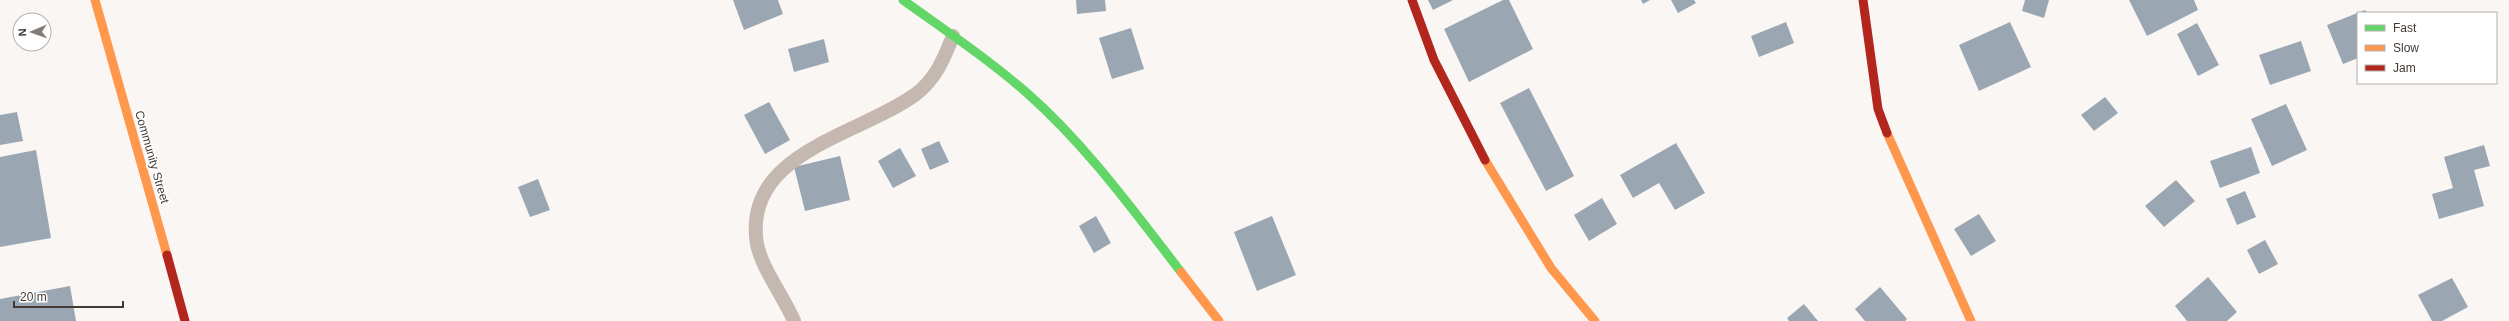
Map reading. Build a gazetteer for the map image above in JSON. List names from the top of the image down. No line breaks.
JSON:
{"streets":{"street":["Community Street"]},"legend":["Fast","Slow","Jam"],"scale_bar":"20 m","north":"left"}
